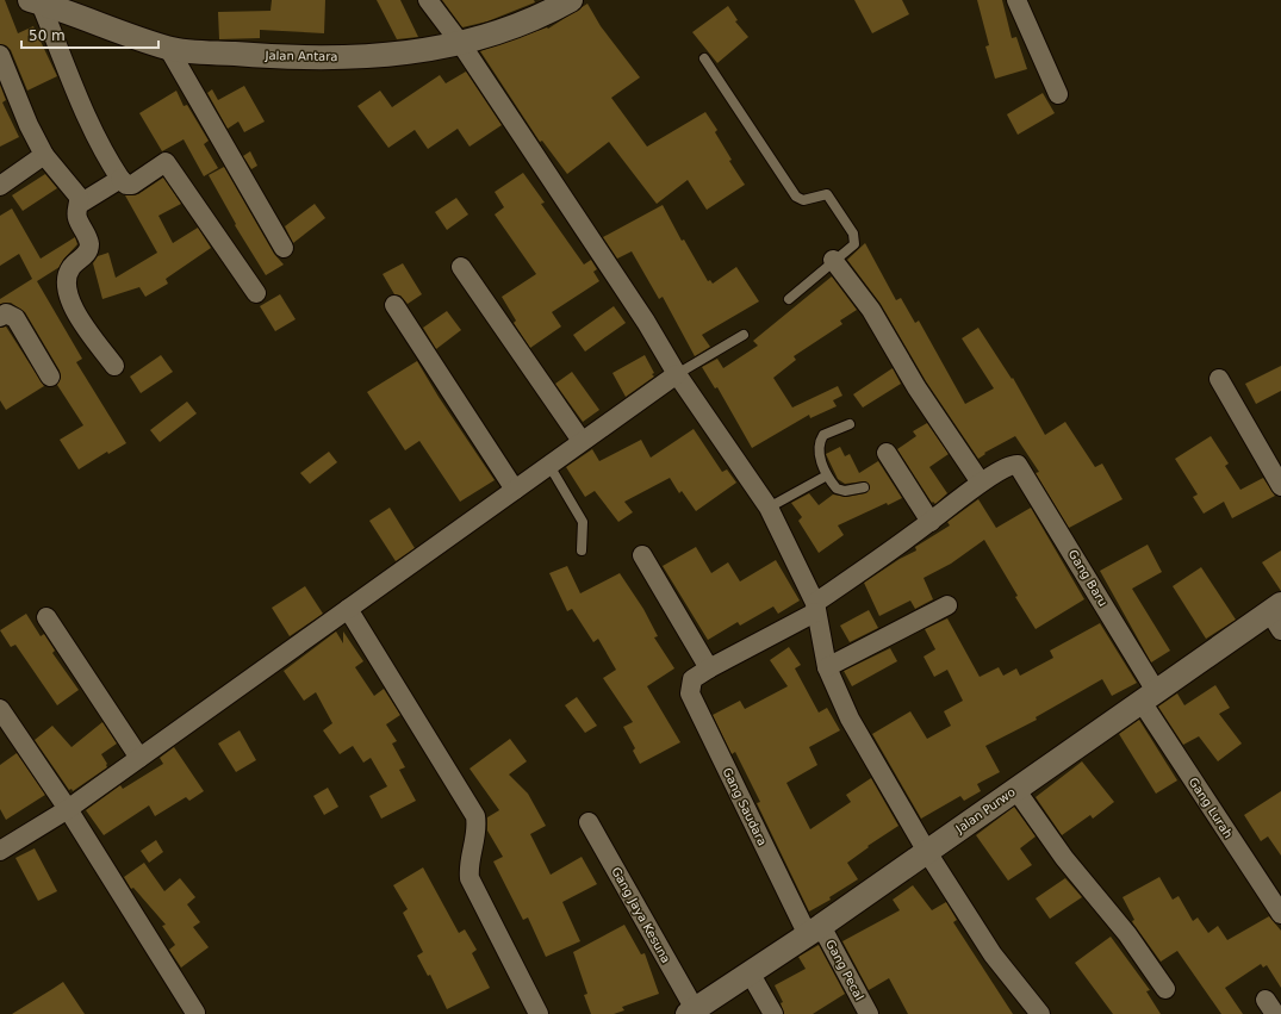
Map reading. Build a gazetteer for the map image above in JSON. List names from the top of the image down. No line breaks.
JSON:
{"streets":{"street":["Jalan Antara","Gang Baru","Gang Saudara","Gang Lurah","Jalan Purwo","Gang Jaya Kesuna","Gang Pecal"]},"crossings":[["Gang Baru","Gang Lurah"],["Gang Baru","Jalan Purwo"],["Gang Saudara","Jalan Purwo"],["Gang Saudara","Gang Pecal"],["Gang Lurah","Jalan Purwo"],["Jalan Purwo","Gang Jaya Kesuna"],["Jalan Purwo","Gang Pecal"]],"scale_bar":"50 m"}
